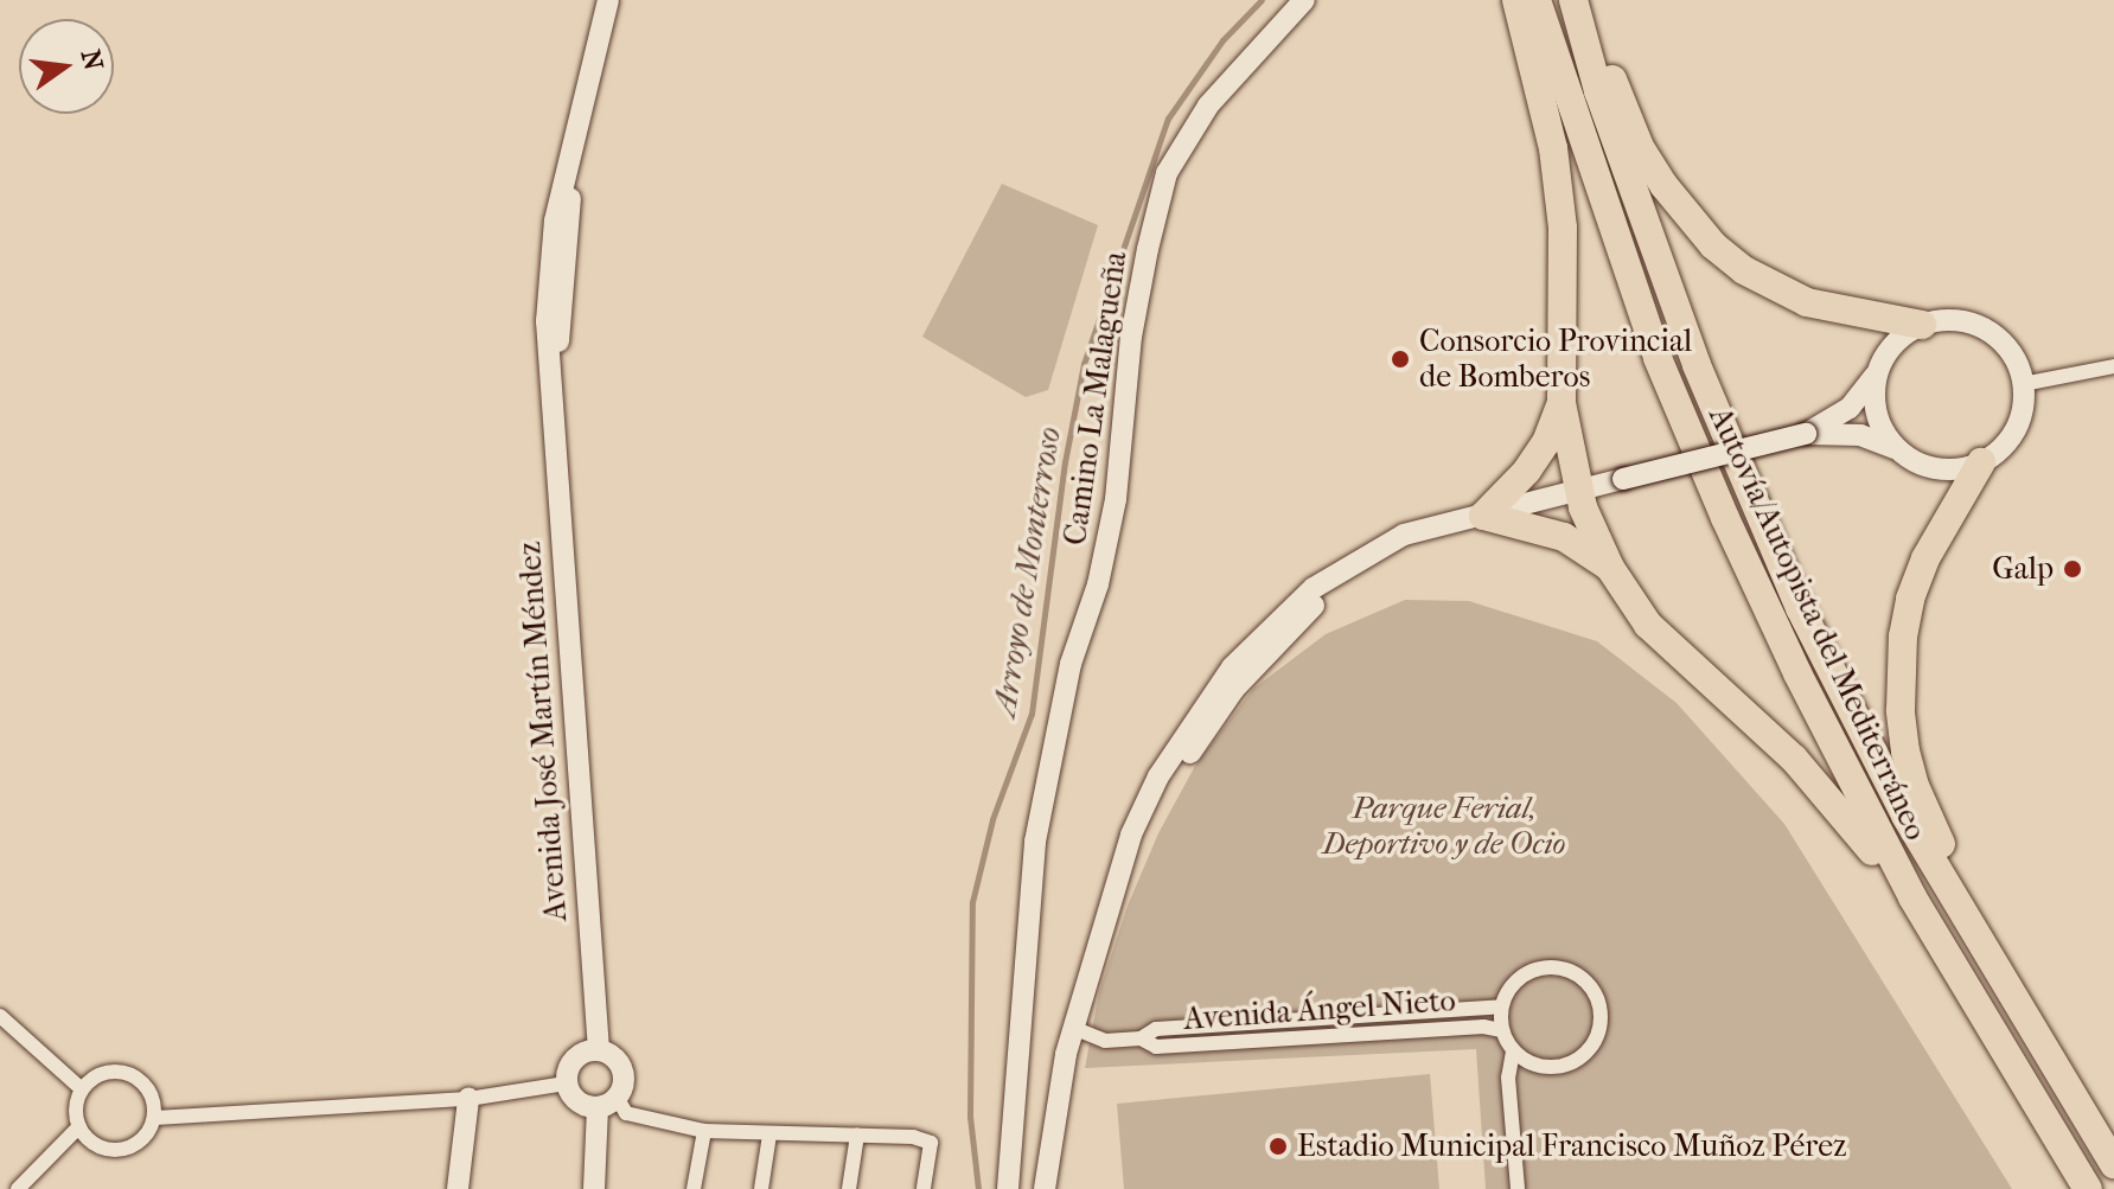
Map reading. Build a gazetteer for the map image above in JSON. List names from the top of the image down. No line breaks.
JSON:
{"streets":{"highway":["Autovía/Autopista del Mediterráneo"],"street":["Camino La Malagueña","Avenida José Martín Méndez","Avenida Ángel Nieto"]},"water":["Arroyo de Monterroso"],"parks":["Parque Ferial, Deportivo y de Ocio"],"places":["Consorcio Provincial de Bomberos","Galp","Estadio Municipal Francisco Muñoz Pérez"],"north":"right"}
